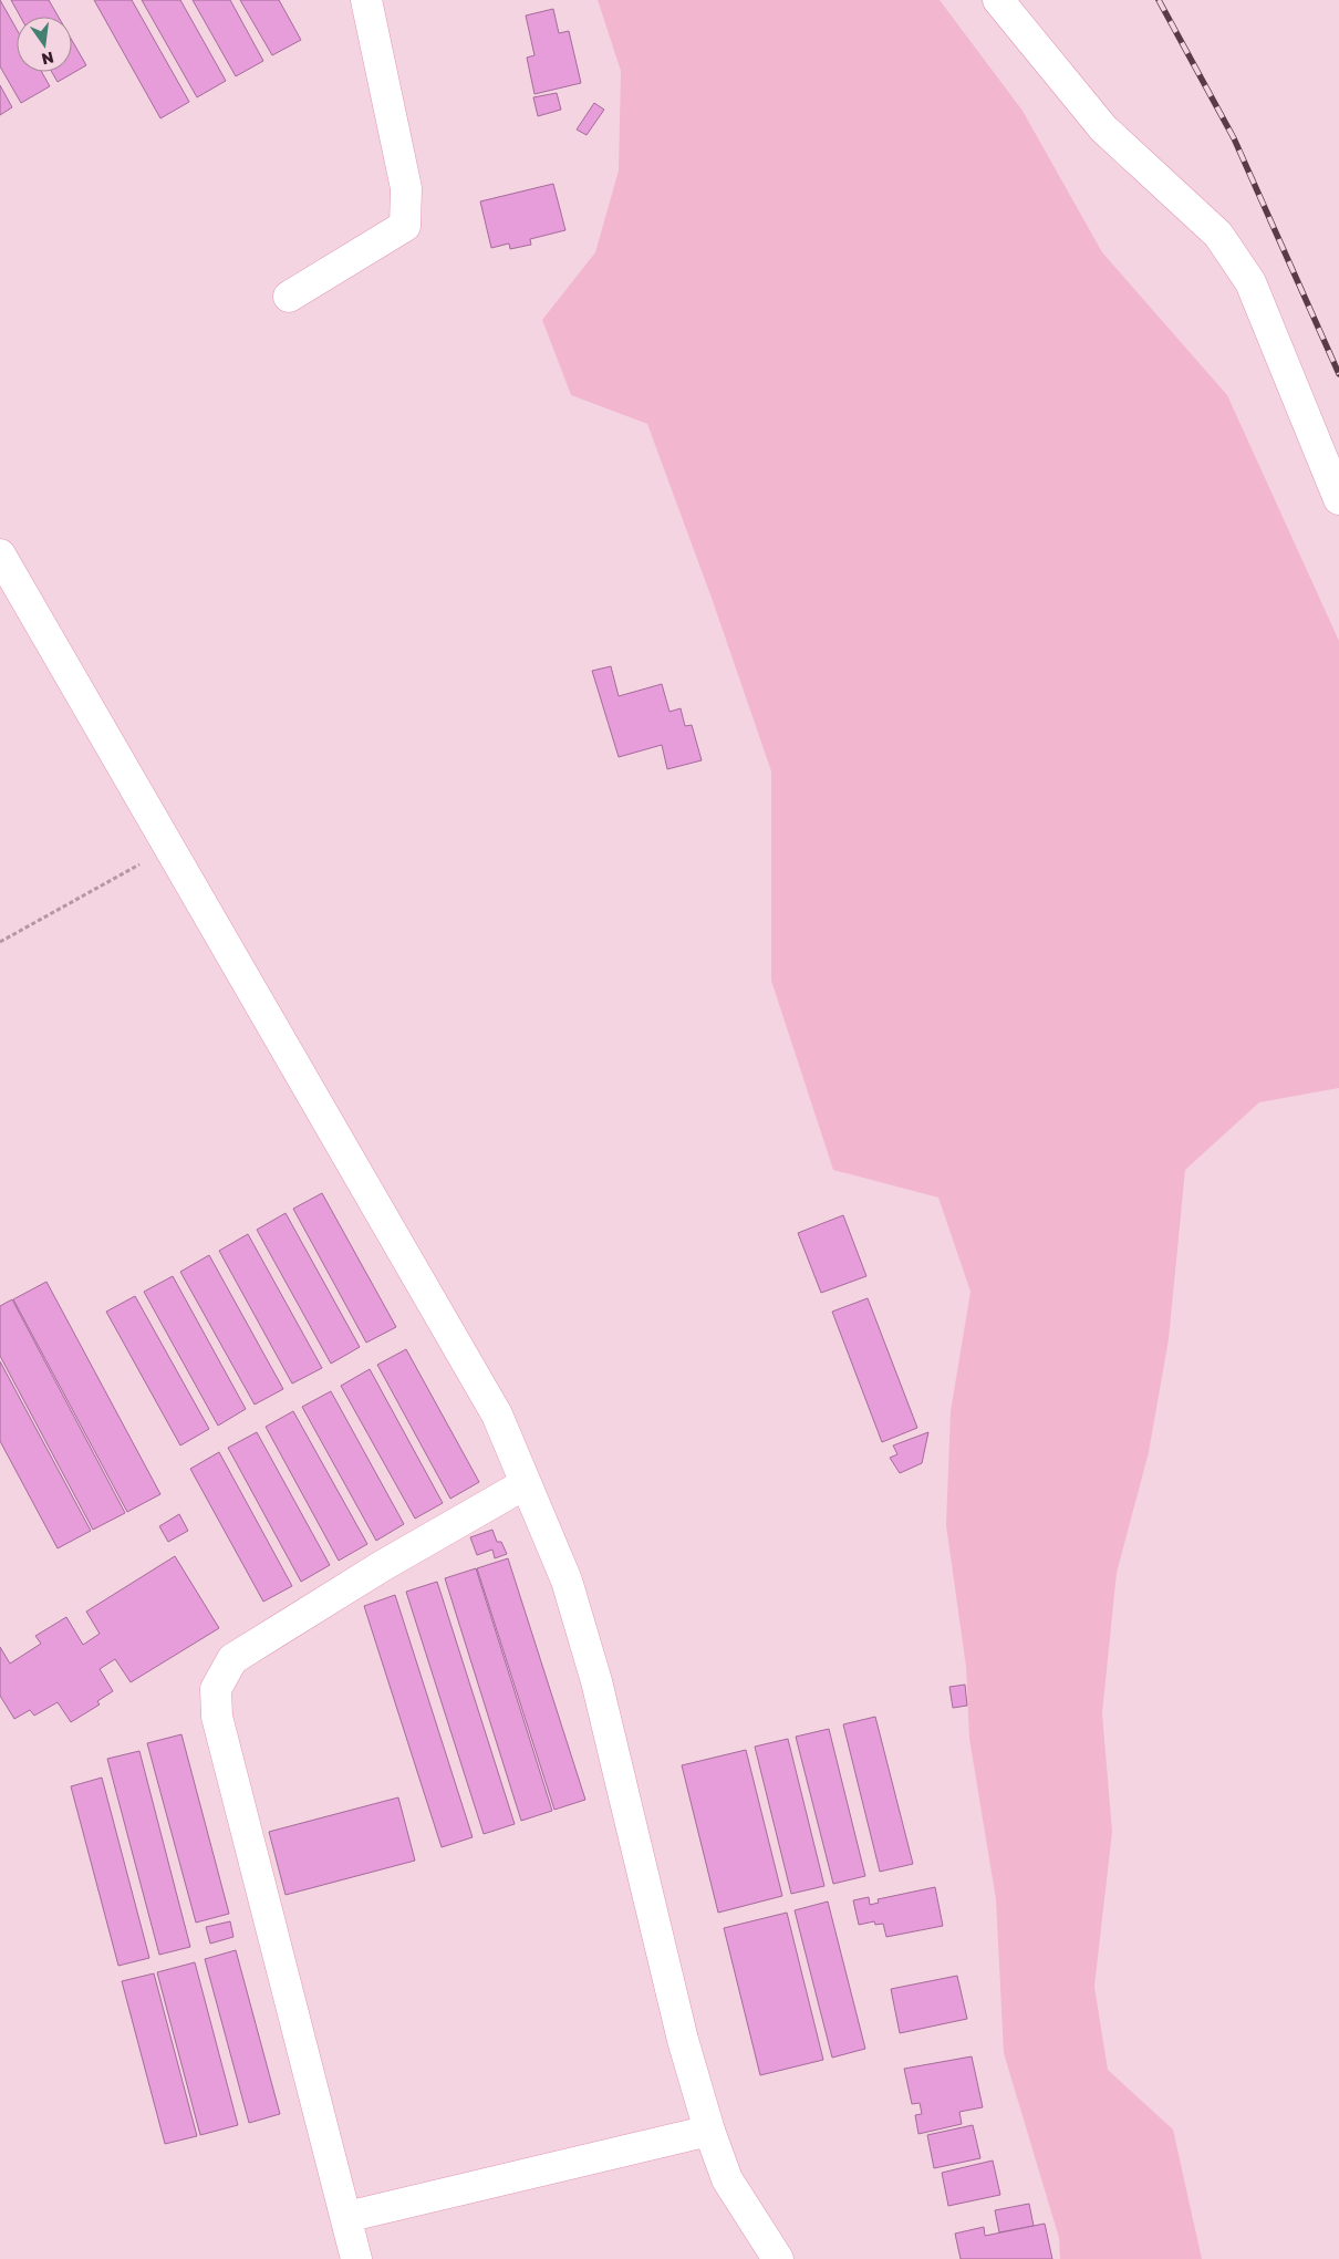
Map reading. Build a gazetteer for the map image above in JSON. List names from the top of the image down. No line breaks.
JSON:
{"north":"bottom"}
